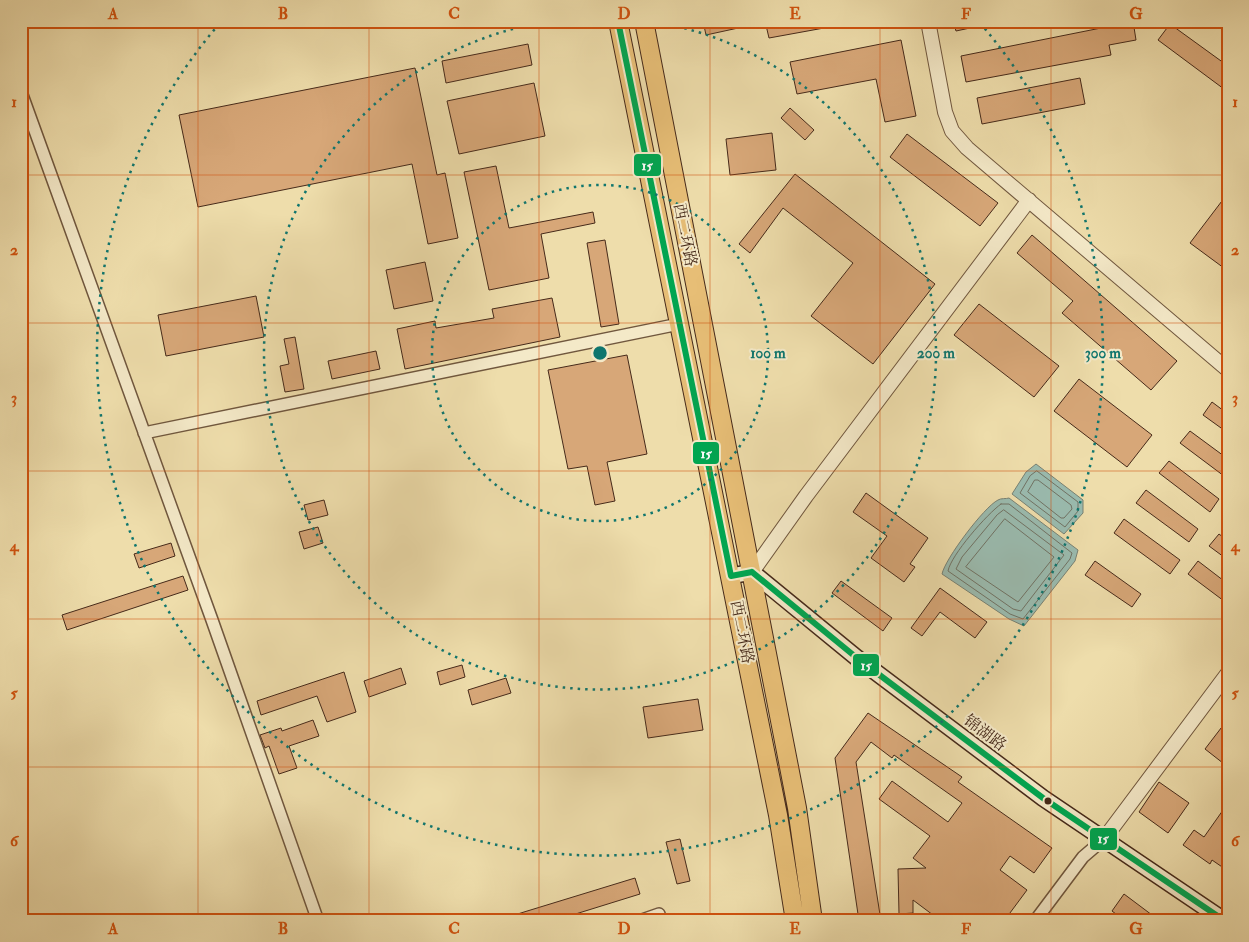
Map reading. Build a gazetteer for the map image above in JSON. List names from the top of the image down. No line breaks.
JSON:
{"streets":{"main road":["西二环路","锦湖路"]},"crossings":[["西二环路","锦湖路"]],"lines":["transit line 15"],"grid":{"columns":["A","B","C","D","E","F","G"],"rows":["1","2","3","4","5","6"]},"rings":["100 m","200 m","300 m"]}
